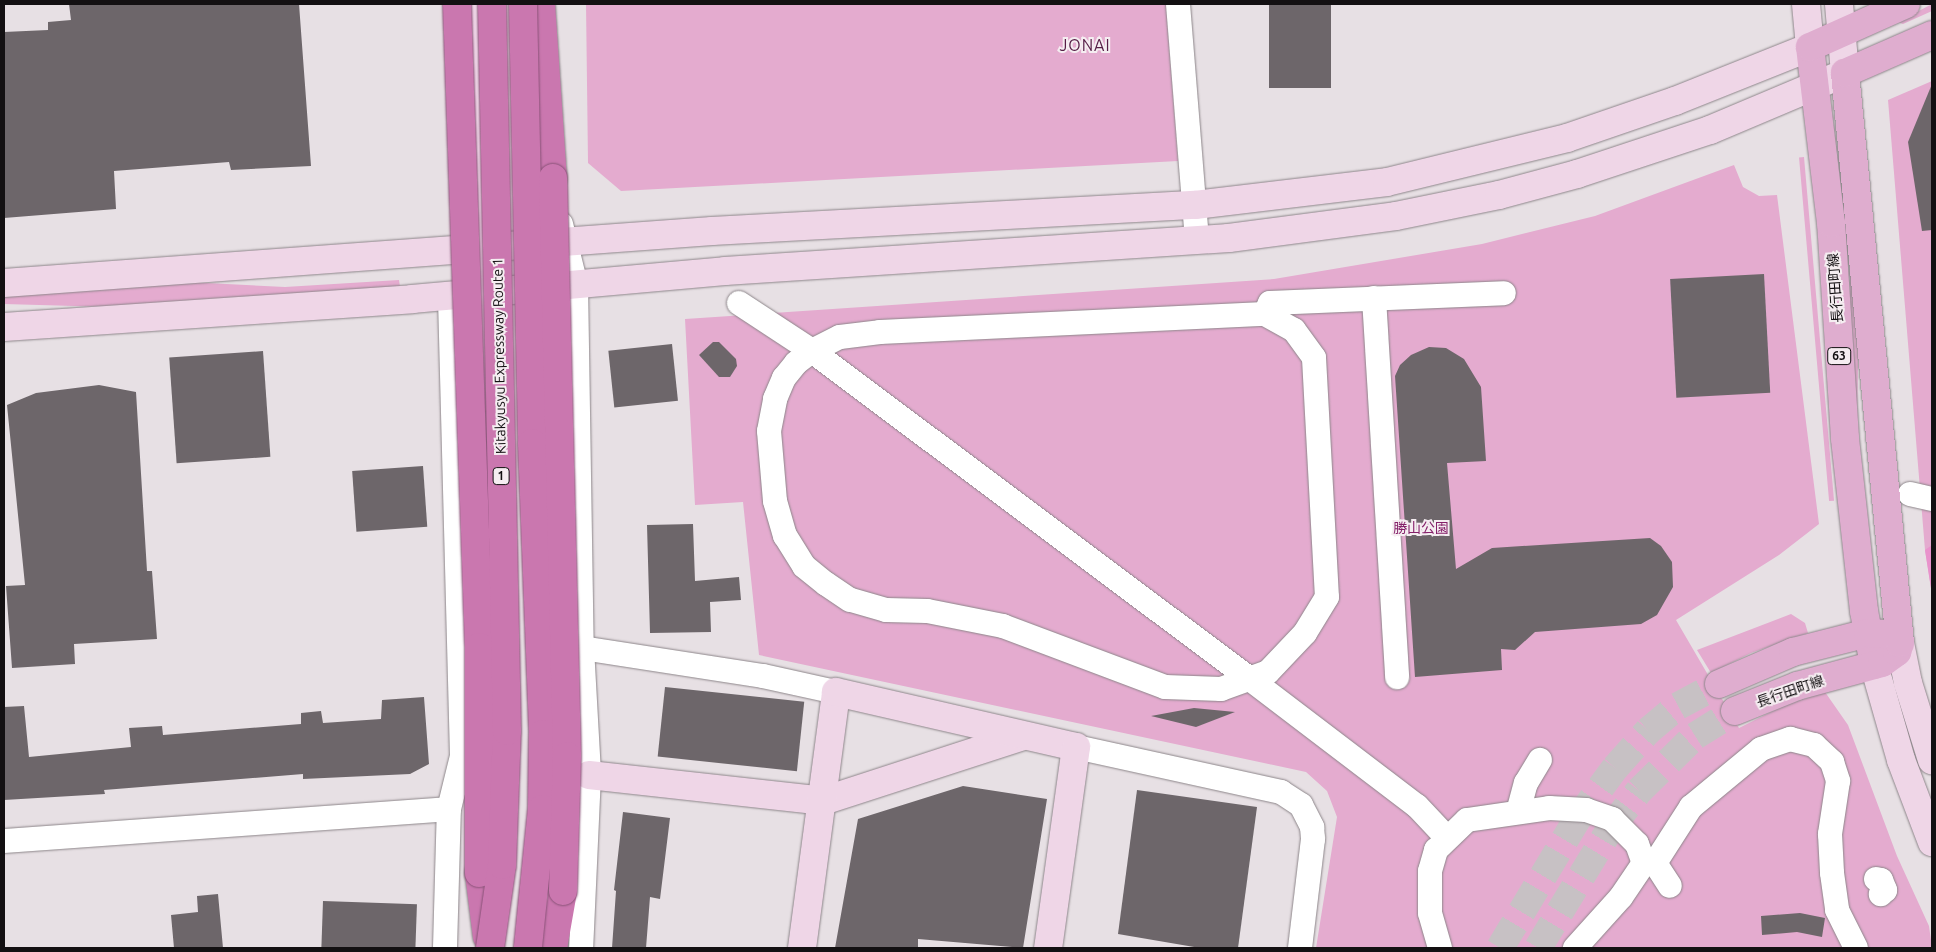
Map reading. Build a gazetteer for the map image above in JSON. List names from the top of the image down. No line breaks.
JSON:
{"streets":{"highway":["Kitakyusyu Expressway Route 1","1"],"main road":["長行田町線","63"]},"crossings":[["長行田町線","63"]],"districts":["JONAI"],"parks":["勝山公園"]}
